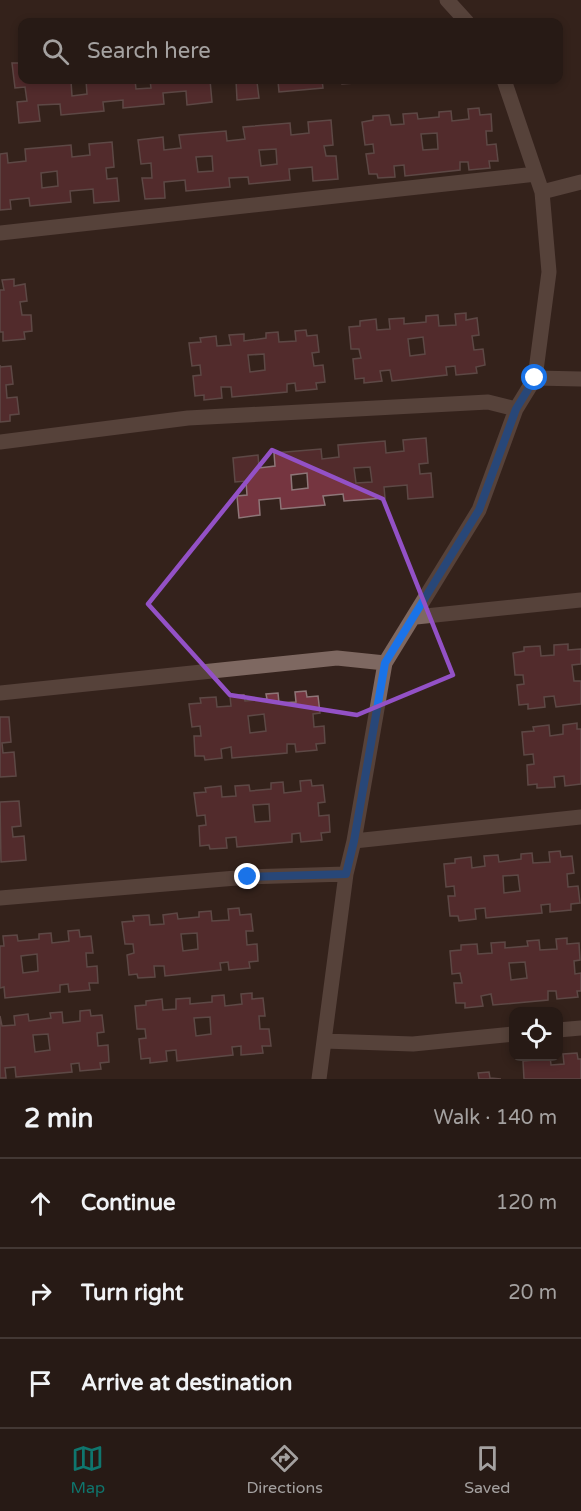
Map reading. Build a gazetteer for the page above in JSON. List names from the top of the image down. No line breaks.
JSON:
{"page":{"search":"Search here","heading":["2 min","Walk · 140 m"],"list":[["Continue","120 m"],["Turn right","20 m"],"Arrive at destination"],"nav":["Map","Directions","Saved"]}}
